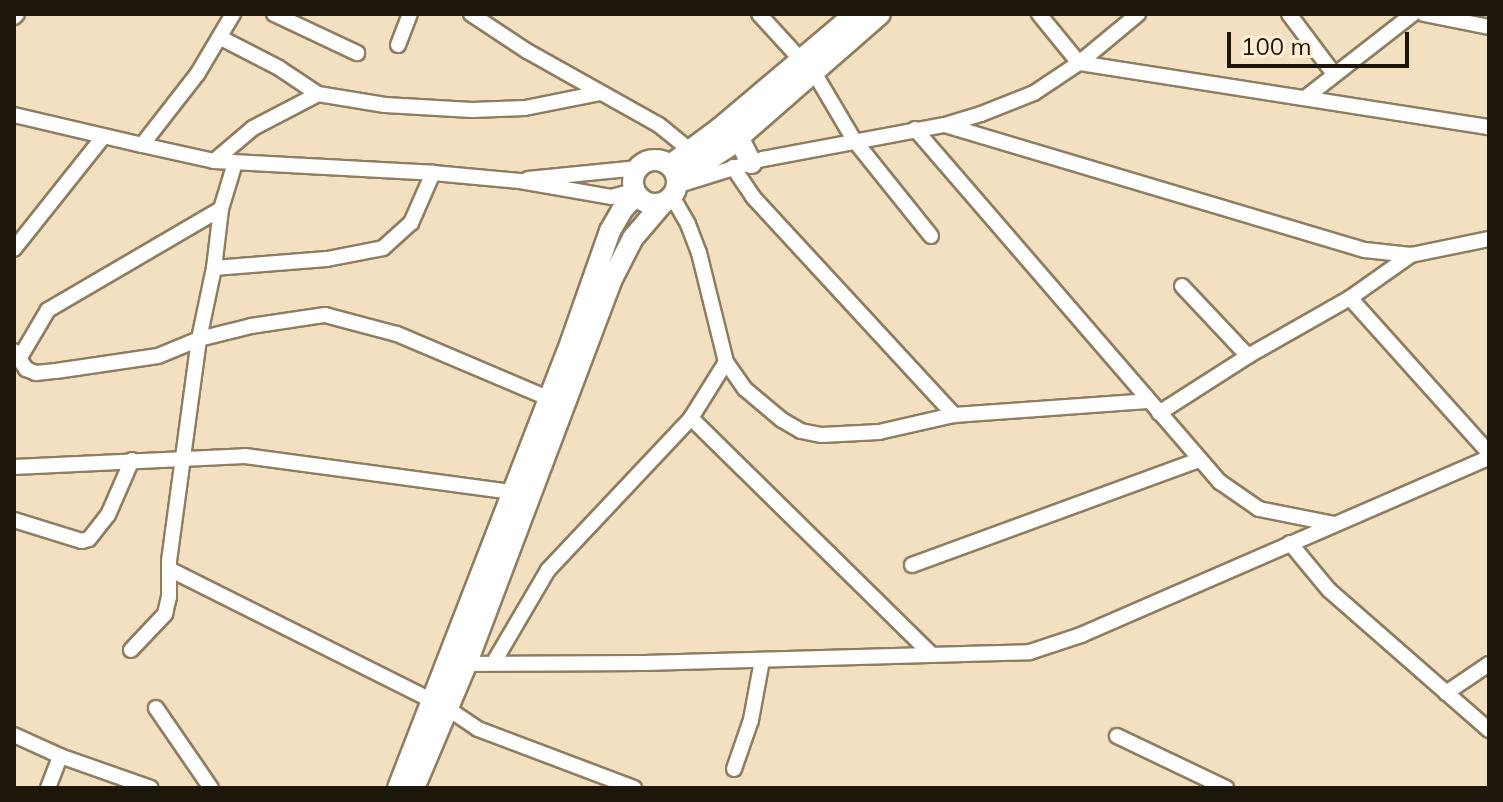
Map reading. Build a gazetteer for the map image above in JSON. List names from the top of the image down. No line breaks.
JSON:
{"scale_bar":"100 m"}
